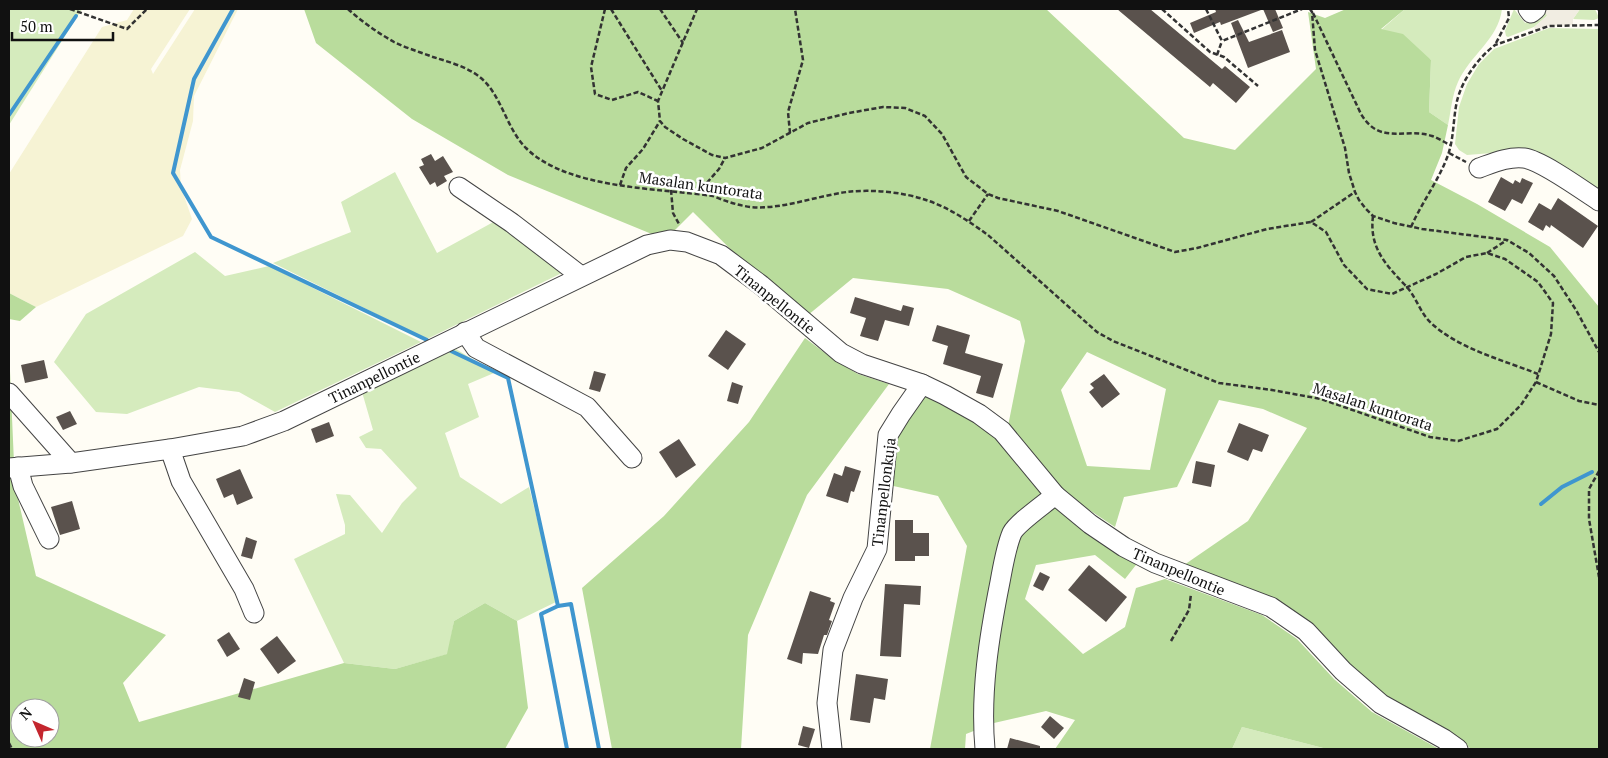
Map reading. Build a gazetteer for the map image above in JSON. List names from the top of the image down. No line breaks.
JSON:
{"streets":{"street":["Tinanpellontie","Tinanpellonkuja"],"path":["Masalan kuntorata"]},"crossings":[["Tinanpellontie","Tinanpellonkuja"]],"scale_bar":"50 m","north":"top left"}
